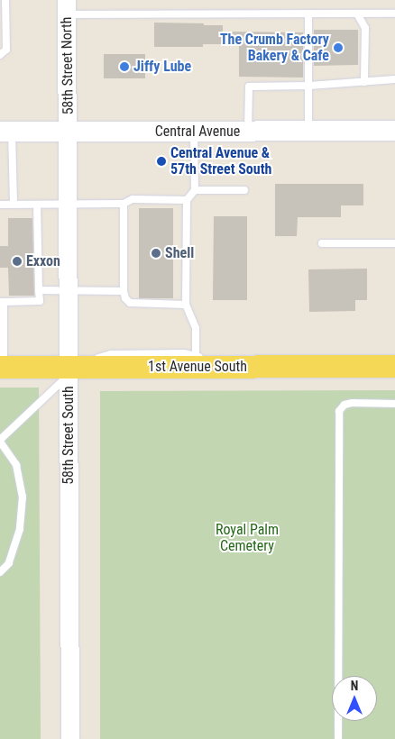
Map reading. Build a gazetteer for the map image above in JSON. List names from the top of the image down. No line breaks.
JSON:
{"streets":{"main road":["Central Avenue","1st Avenue South"],"street":["58th Street North","58th Street South"]},"crossings":[["58th Street North","Central Avenue"],["58th Street North","58th Street South"],["Central Avenue","58th Street South"],["1st Avenue South","58th Street South"]],"parks":["Royal Palm Cemetery"],"places":["The Crumb Factory Bakery & Cafe","Jiffy Lube","Central Avenue & 57th Street South","Shell","Exxon"],"north":"top"}
